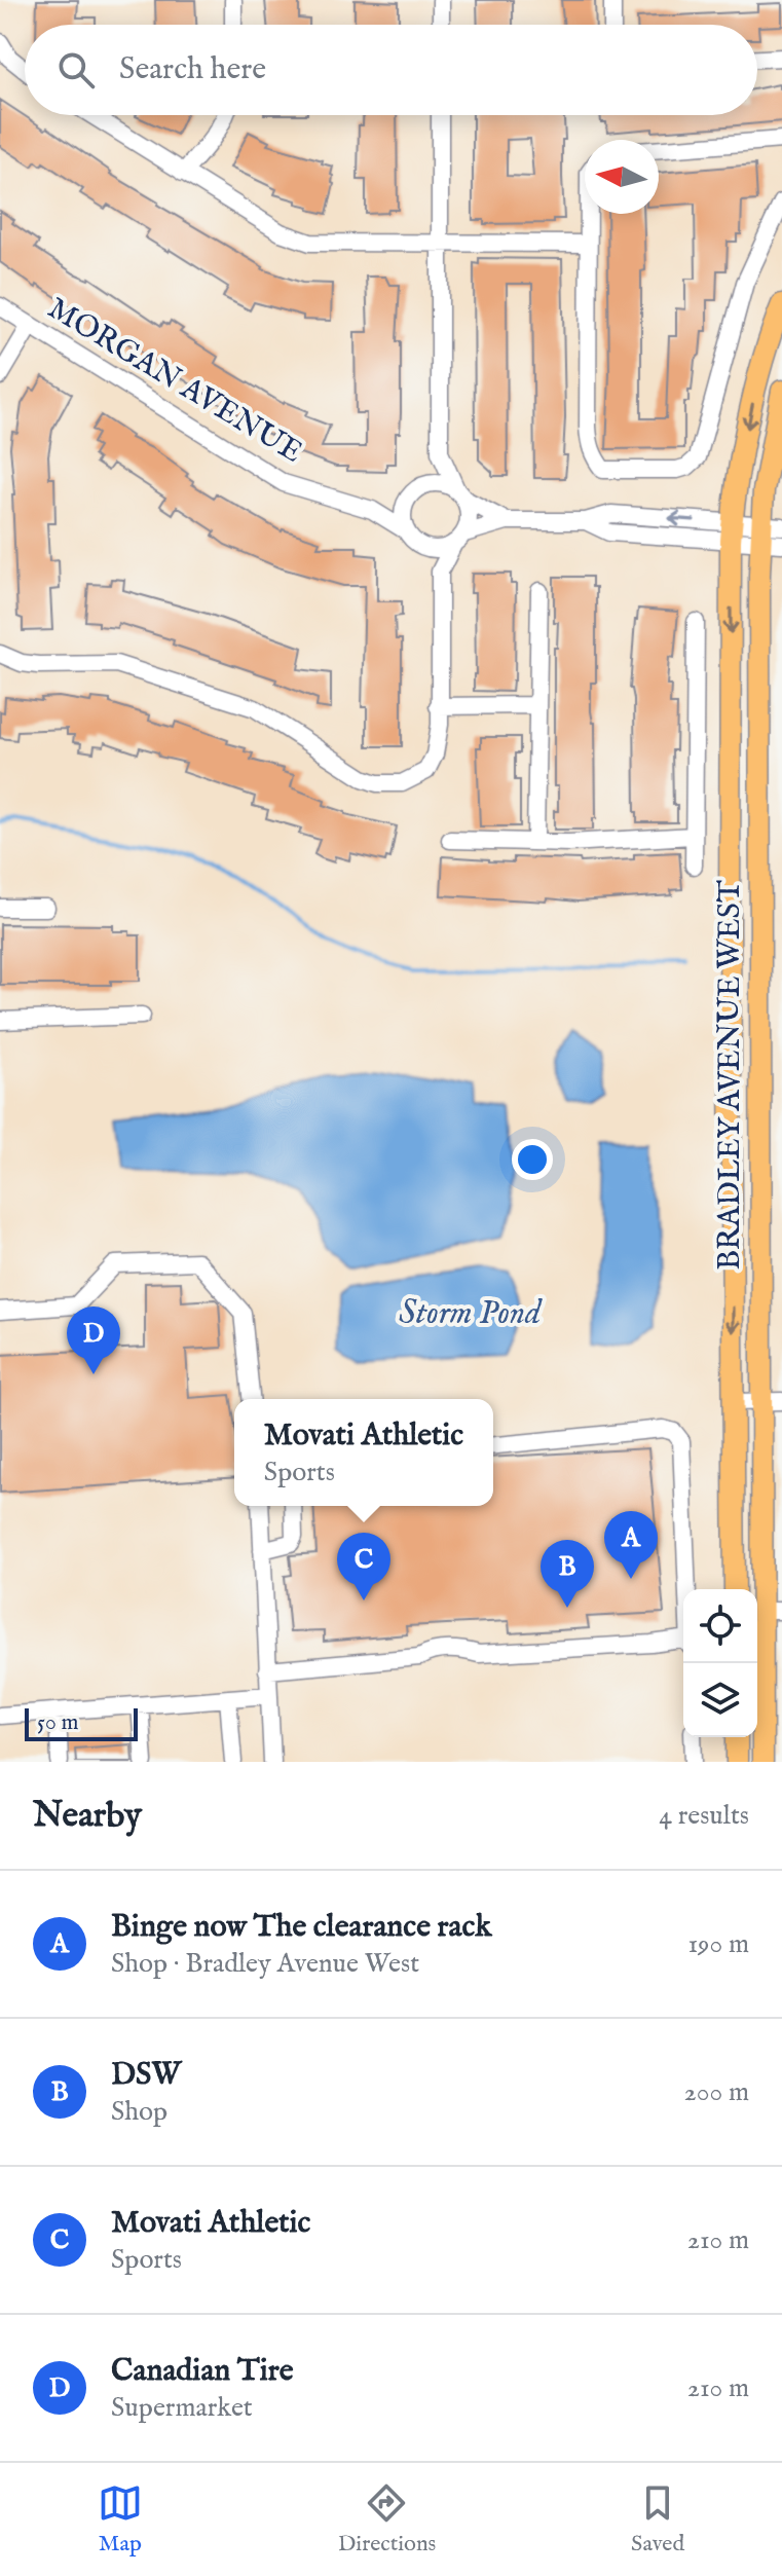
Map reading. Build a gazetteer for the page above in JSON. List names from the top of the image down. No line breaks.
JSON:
{"streets":{"main road":["BRADLEY AVENUE WEST"],"street":["MORGAN AVENUE"]},"water":["Storm Pond"],"scale_bar":"50 m","north":"left","page":{"search":"Search here","pins":["D","A","C","B"],"popup":["Movati Athletic","Sports"],"scale":"50 m","heading":["Nearby","4 results"],"list":[{"mark":"A","name":"Binge now The clearance rack","note":"Shop · Bradley Avenue West","value":"190 m"},{"mark":"B","name":"DSW","note":"Shop","value":"200 m"},{"mark":"C","name":"Movati Athletic","note":"Sports","value":"210 m"},{"mark":"D","name":"Canadian Tire","note":"Supermarket","value":"210 m"}],"nav":["Map","Directions","Saved"]}}
